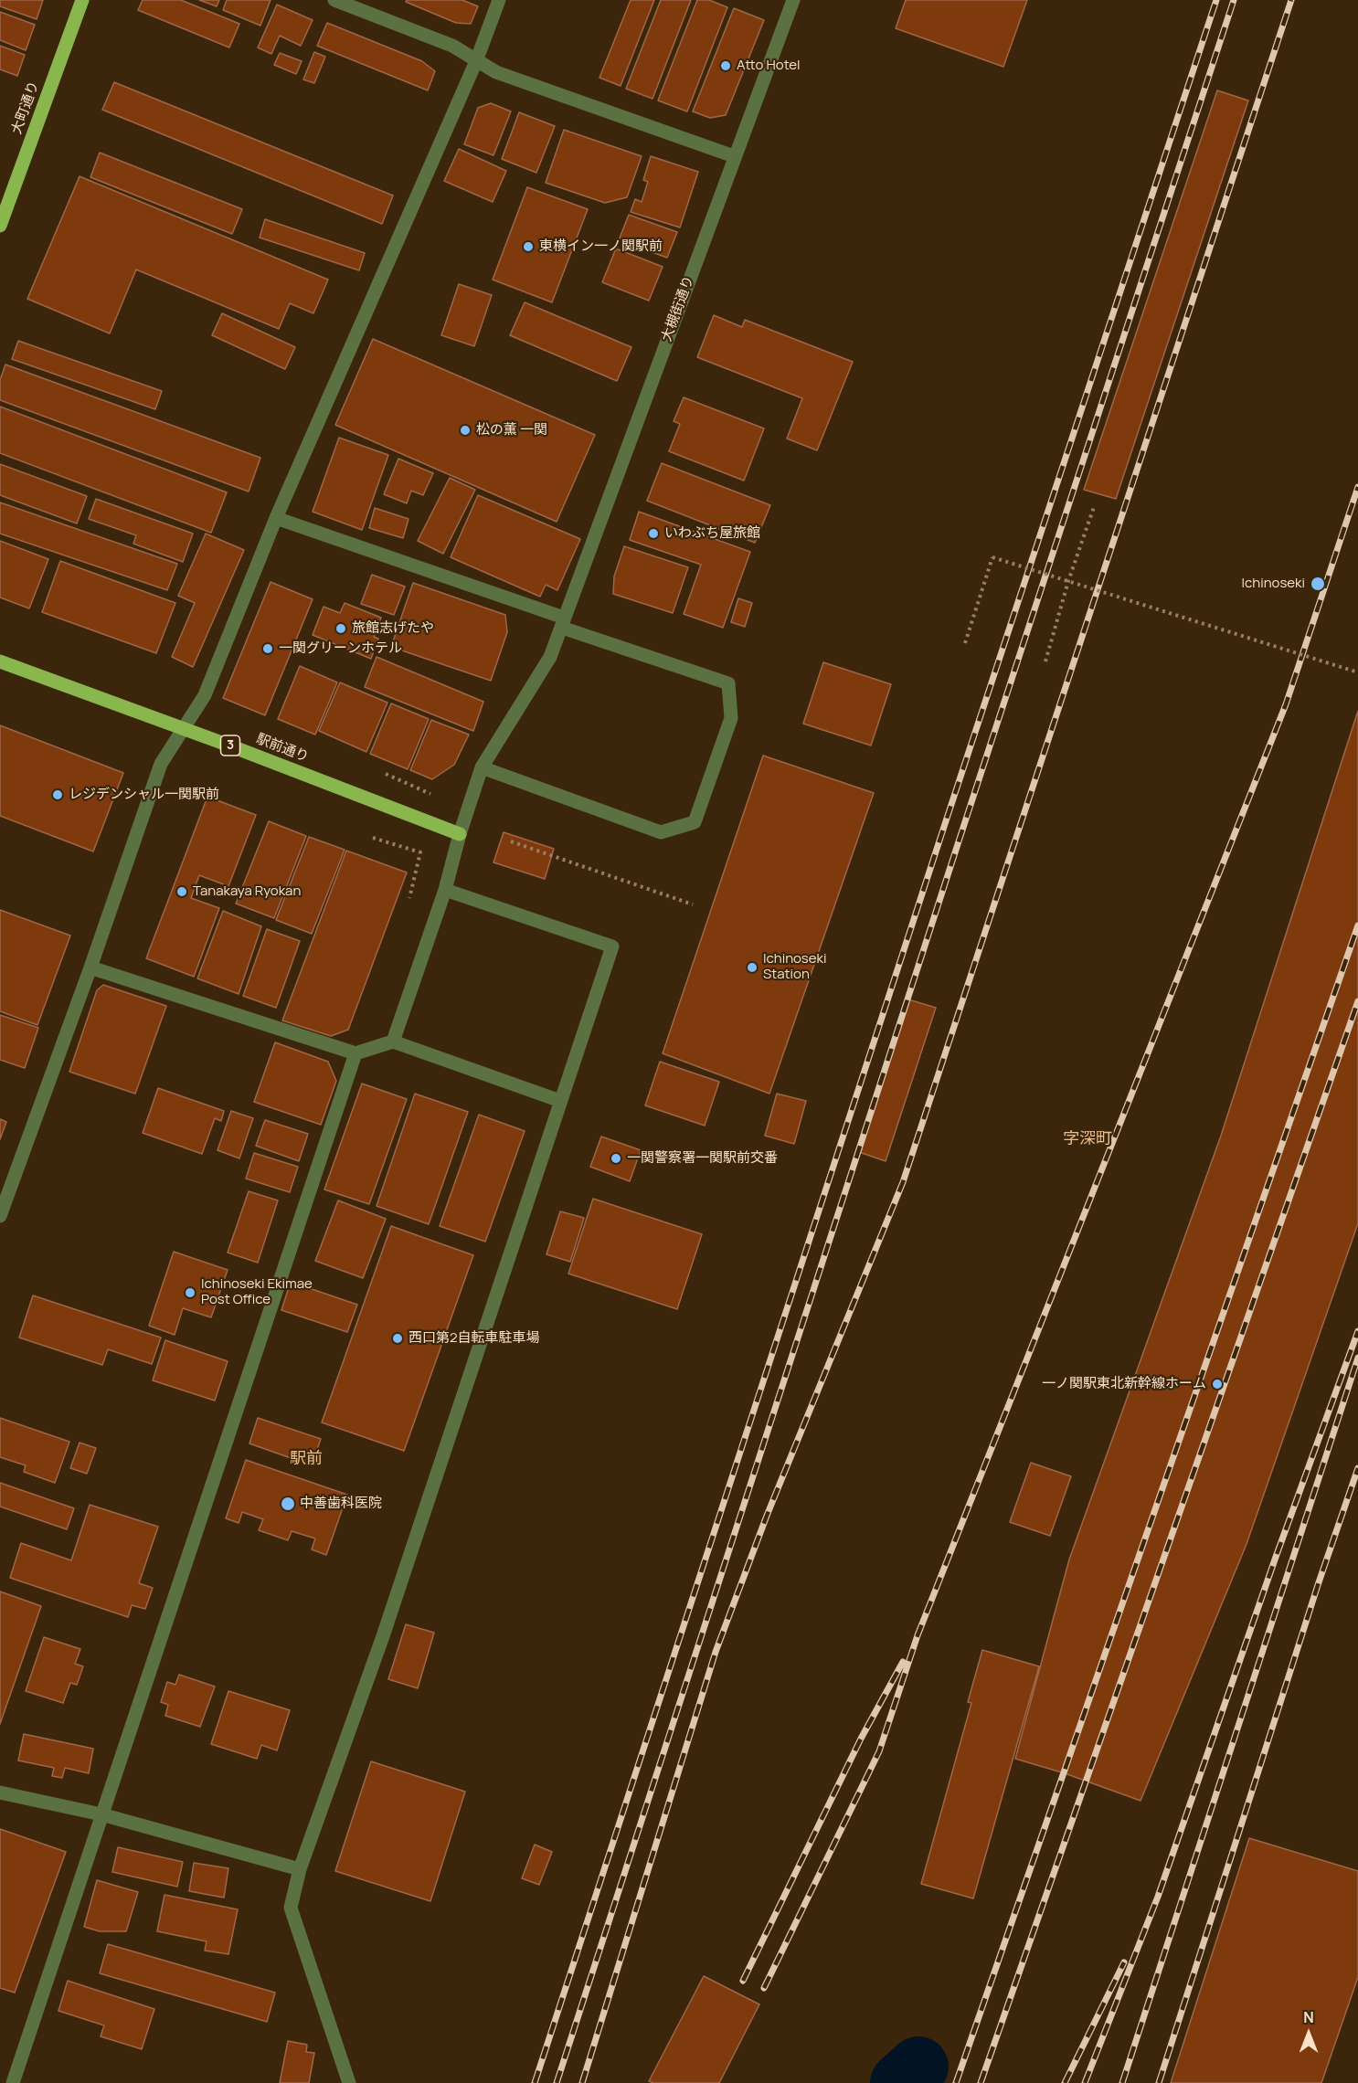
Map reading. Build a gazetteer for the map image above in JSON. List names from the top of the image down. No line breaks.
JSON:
{"streets":{"main road":["大町通り","3","駅前通り"],"street":["大槻街通り"]},"crossings":[["大槻街通り","駅前通り"]],"districts":["字深町","駅前"],"places":["Atto Hotel","東横イン一ノ関駅前","松の薫 一関","いわぶち屋旅館","Ichinoseki","旅館志げたや","一関グリーンホテル","レジデンシャル一関駅前","Tanakaya Ryokan","Ichinoseki Station","一関警察署一関駅前交番","Ichinoseki Ekimae Post Office","西口第2自転車駐車場","一ノ関駅東北新幹線ホーム","中善歯科医院"],"north":"top"}
